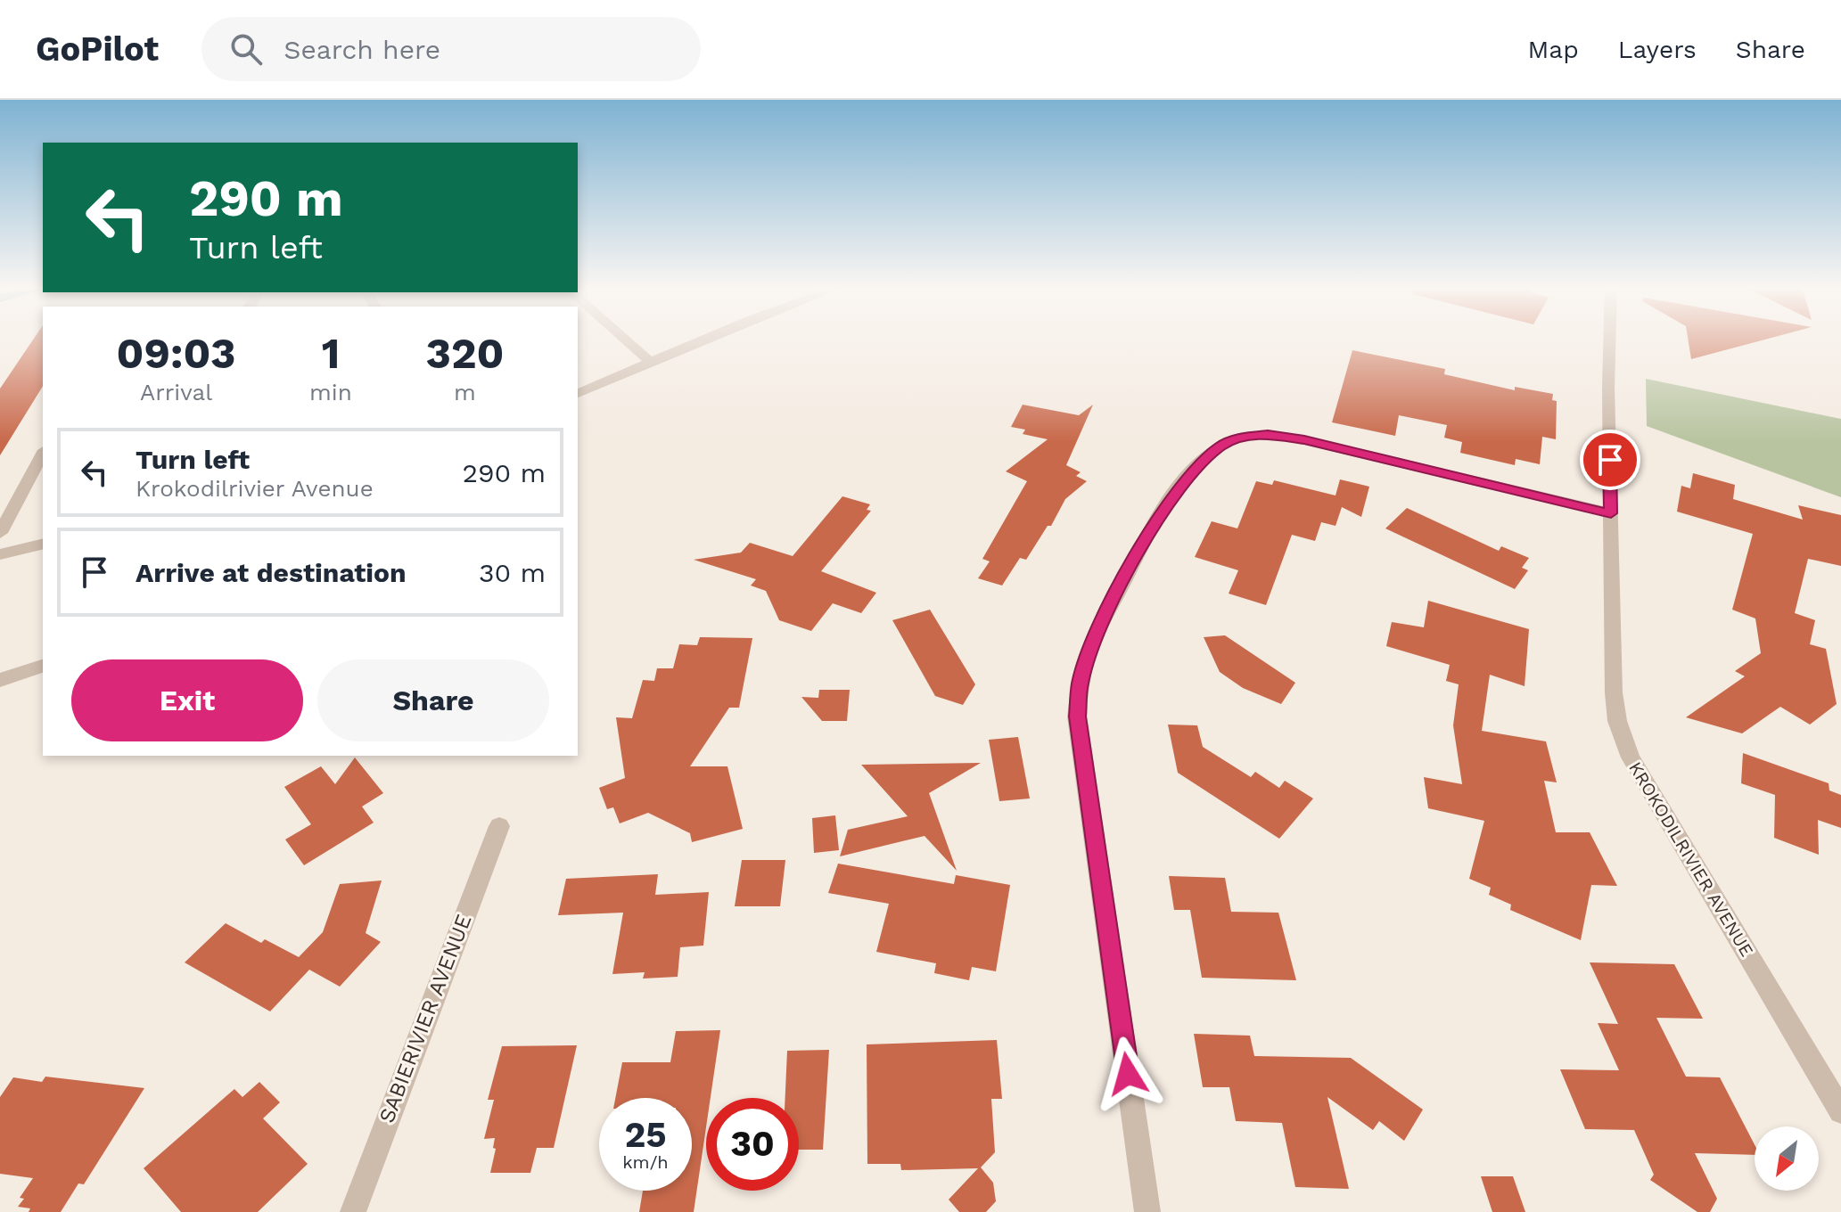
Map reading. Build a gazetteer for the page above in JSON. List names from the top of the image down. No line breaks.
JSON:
{"streets":{"street":["KROKODILRIVIER AVENUE","SABIERIVIER AVENUE"]},"north":"bottom left","page":{"header":"GoPilot","search":"Search here","nav":["Map","Layers","Share"],"turn":["290 m","Turn left"],"eta":["09:03","Arrival","1","min","320","m"],"list":[{"name":"Turn left","note":"Krokodilrivier Avenue","value":"290 m"},{"name":"Arrive at destination","value":"30 m"}],"buttons":["Exit","Share"],"speed":"25 km/h","limit":"30"}}
